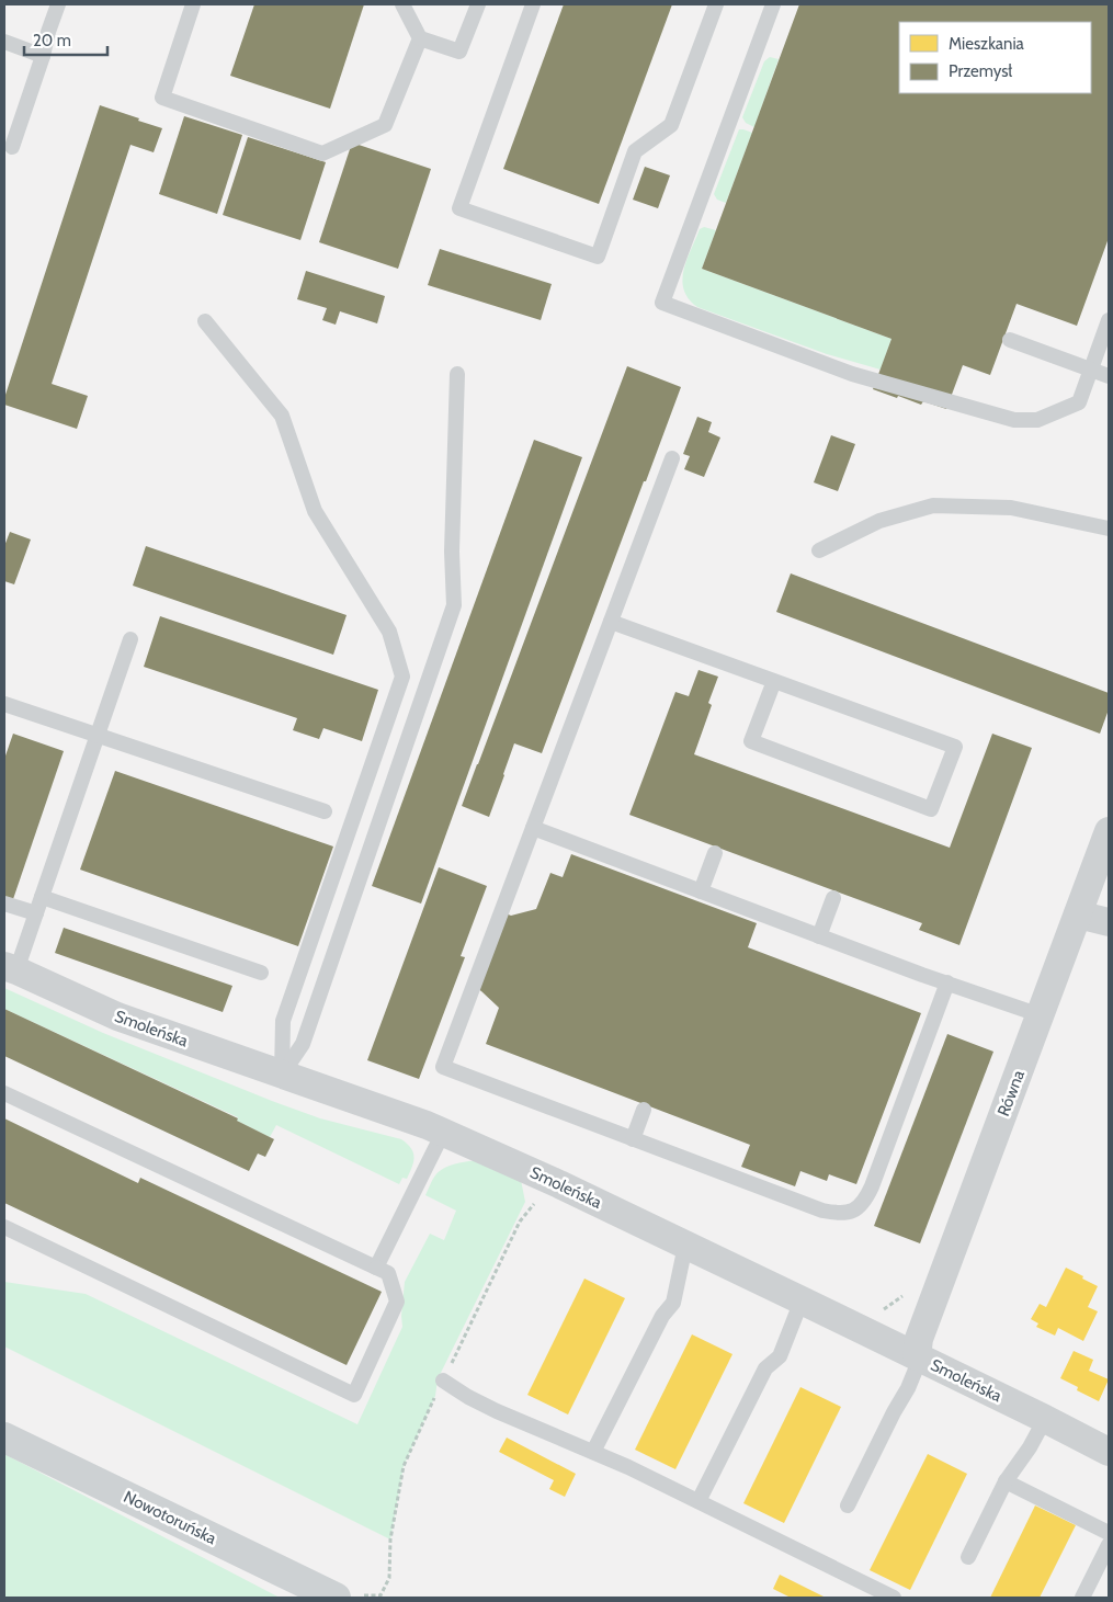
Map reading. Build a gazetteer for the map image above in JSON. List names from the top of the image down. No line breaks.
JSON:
{"streets":{"main road":["Nowotoruńska"],"street":["Smoleńska","Równa"]},"crossings":[["Smoleńska","Równa"]],"legend":["Mieszkania","Przemysł"],"scale_bar":"20 m"}
